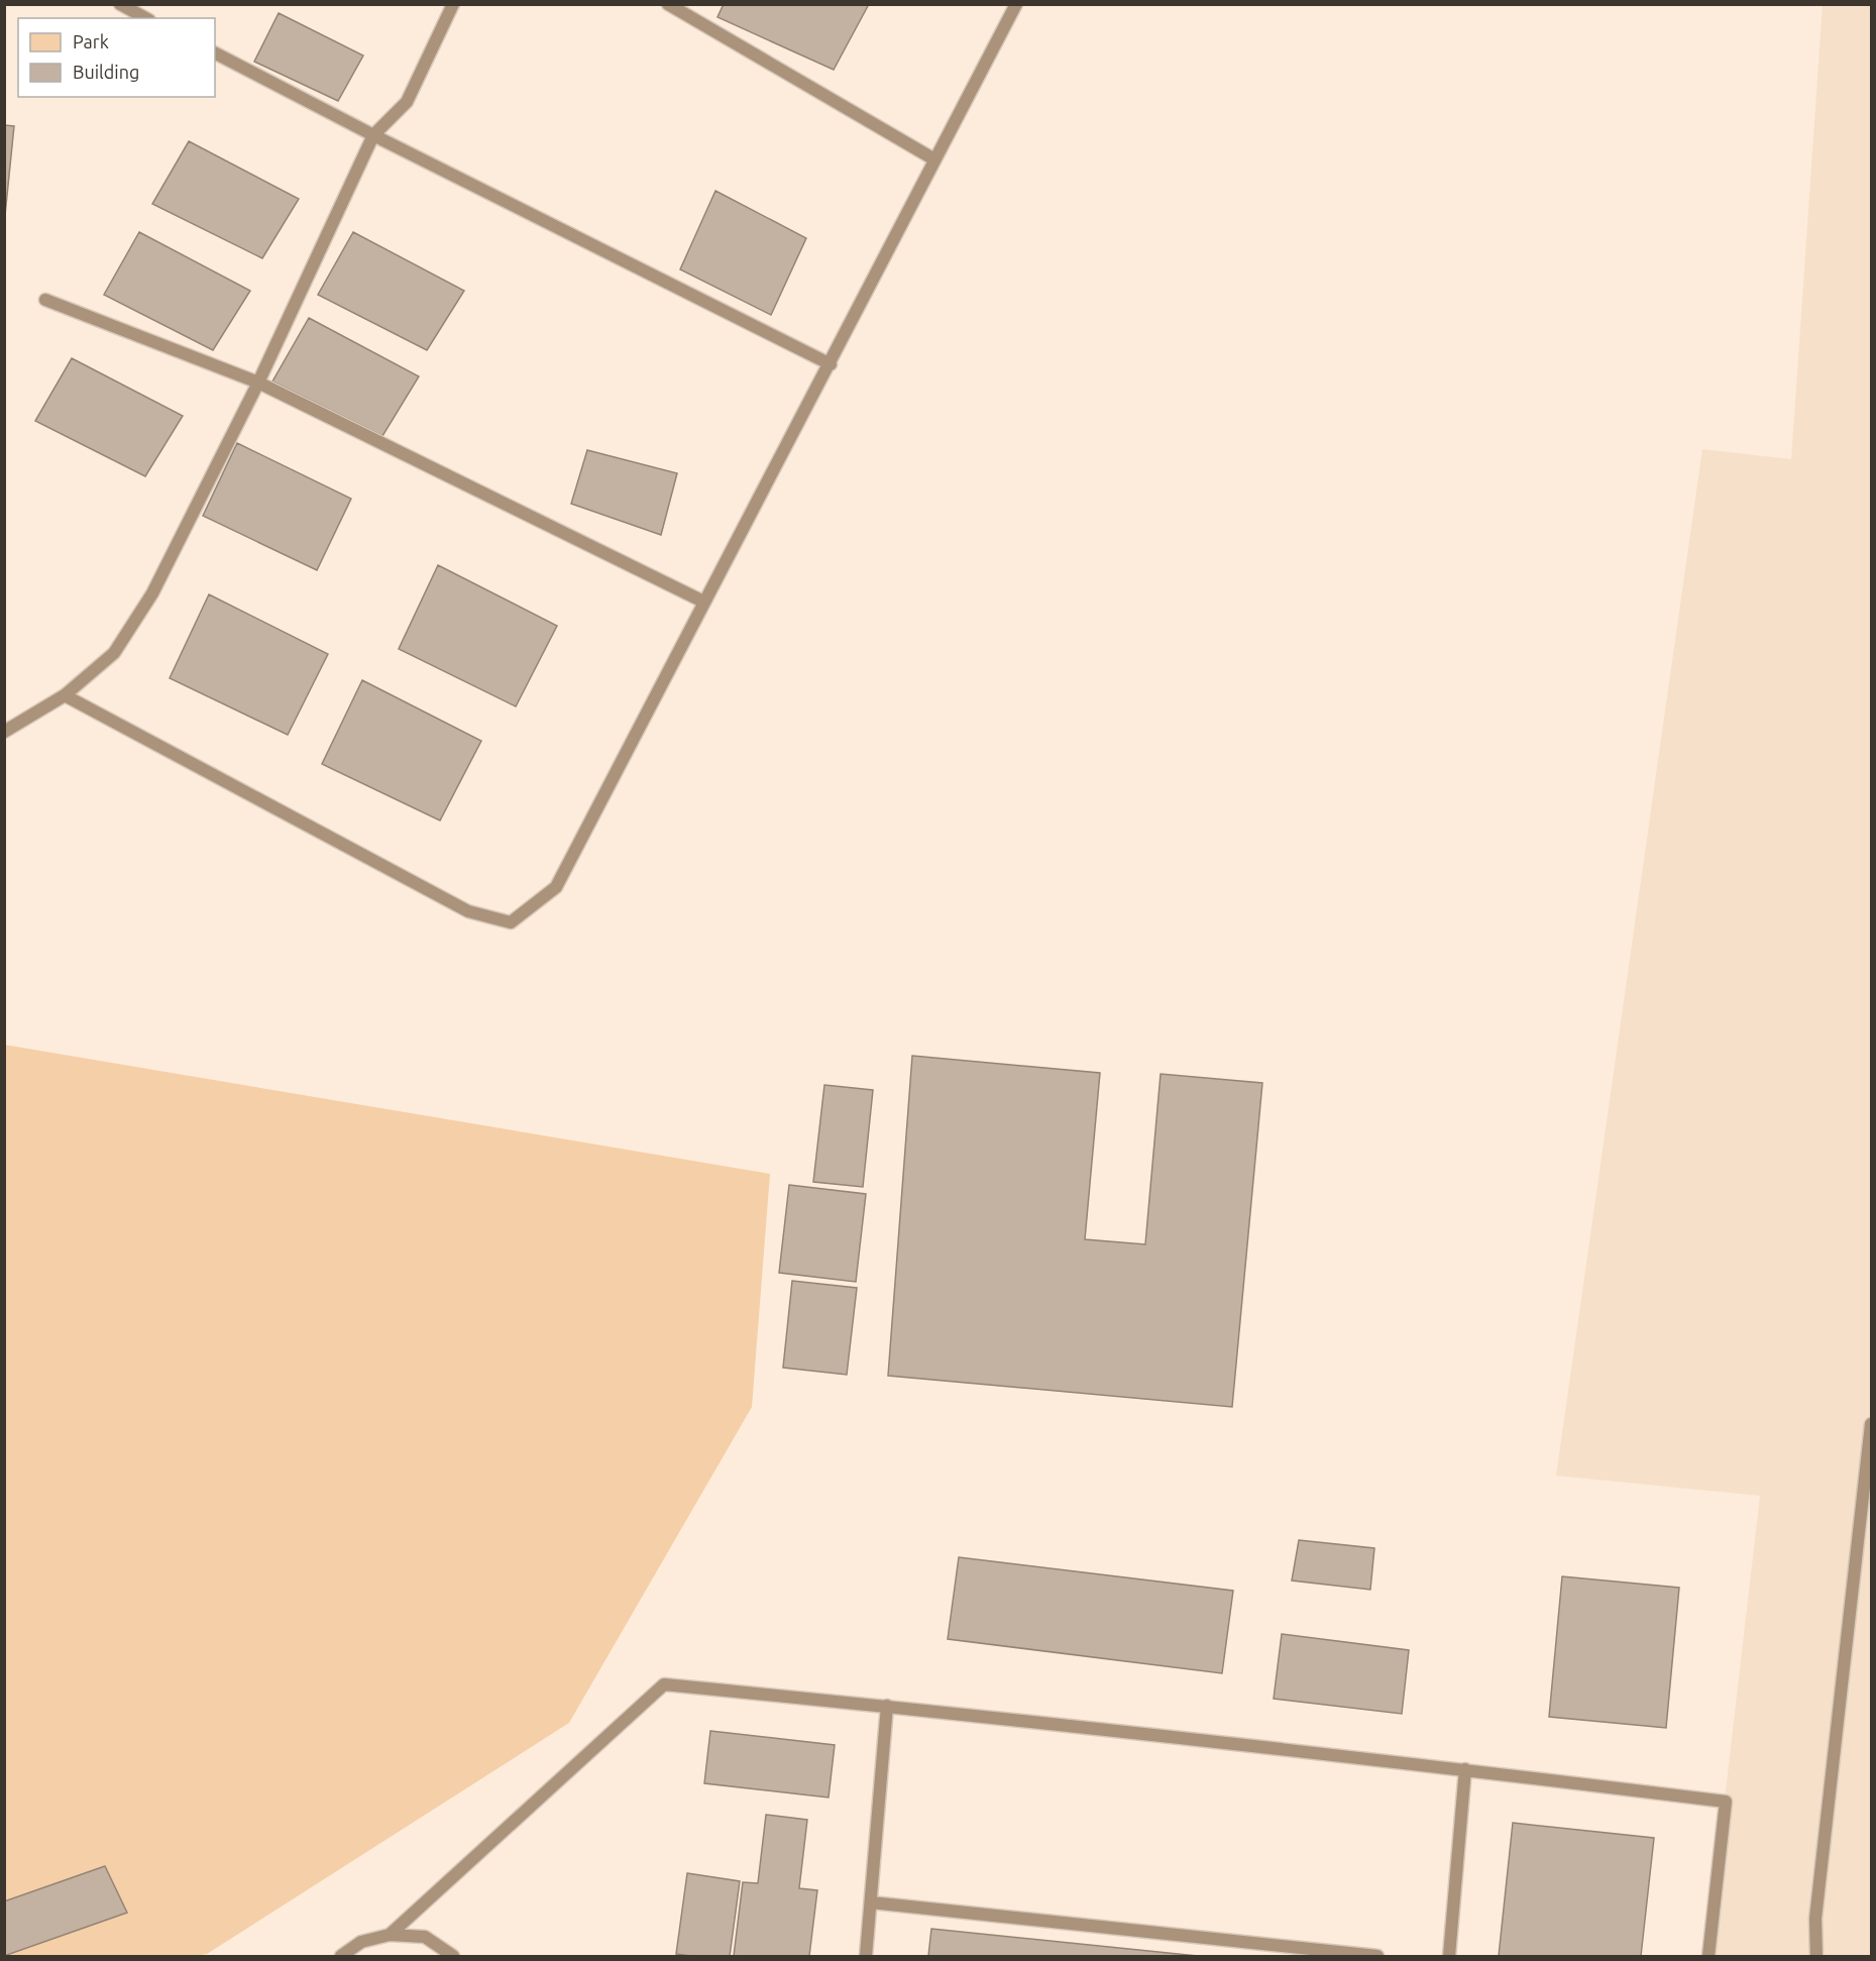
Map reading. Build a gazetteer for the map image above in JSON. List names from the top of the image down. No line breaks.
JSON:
{"legend":["Park","Building"]}
